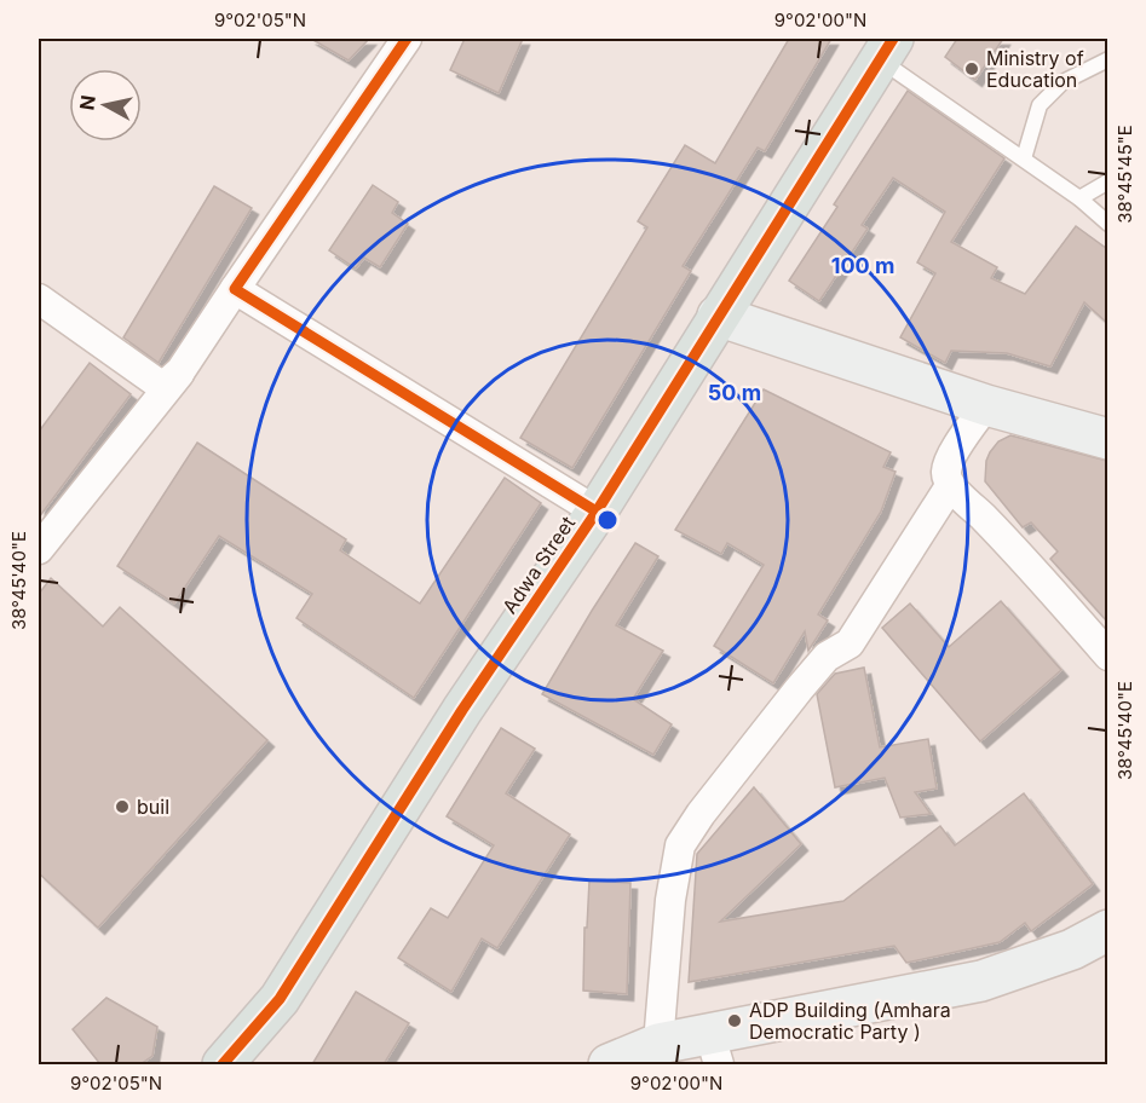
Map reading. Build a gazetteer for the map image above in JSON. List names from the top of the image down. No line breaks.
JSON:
{"streets":{"main road":["Adwa Street"]},"places":["Ministry of Education","buil","ADP Building (Amhara Democratic Party )"],"north":"left","coordinates":["9°02'05\"N","9°02'00\"N","38°45'45\"E","38°45'40\"E"],"rings":["100 m","50 m"]}
